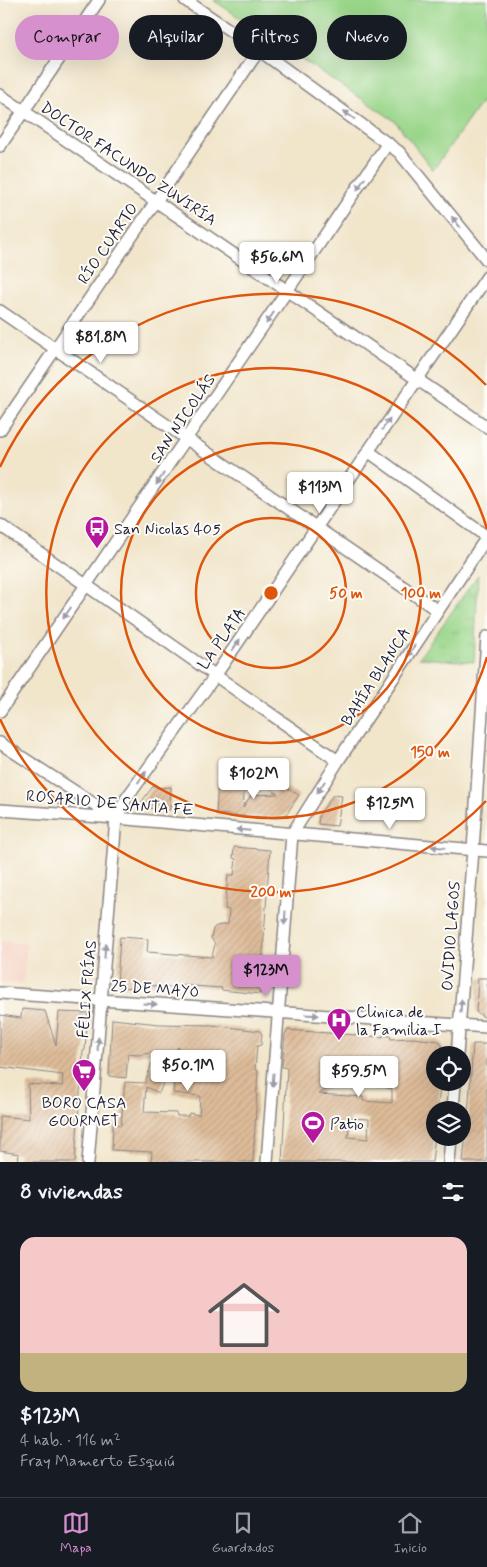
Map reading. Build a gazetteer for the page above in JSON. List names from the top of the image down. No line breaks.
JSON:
{"streets":{"street":["DOCTOR FACUNDO ZUVIRÍA","RÍO CUARTO","SAN NICOLÁS","LA PLATA","BAHÍA BLANCA","ROSARIO DE SANTA FE","OVIDIO LAGOS","25 DE MAYO","FÉLIX FRÍAS"]},"crossings":[["DOCTOR FACUNDO ZUVIRÍA","RÍO CUARTO"],["DOCTOR FACUNDO ZUVIRÍA","SAN NICOLÁS"],["DOCTOR FACUNDO ZUVIRÍA","LA PLATA"],["LA PLATA","ROSARIO DE SANTA FE"],["LA PLATA","FÉLIX FRÍAS"],["BAHÍA BLANCA","ROSARIO DE SANTA FE"],["ROSARIO DE SANTA FE","OVIDIO LAGOS"],["ROSARIO DE SANTA FE","FÉLIX FRÍAS"],["OVIDIO LAGOS","25 DE MAYO"],["25 DE MAYO","FÉLIX FRÍAS"]],"one_way":["SAN NICOLÁS","LA PLATA","BAHÍA BLANCA","ROSARIO DE SANTA FE","OVIDIO LAGOS","25 DE MAYO","FÉLIX FRÍAS"],"places":{"bus stop":["San Nicolas 405"],"hospital":["Clinica de la Familia I"],"supermarket":["BORO CASA GOURMET"],"sports":["Patio"]},"page":{"chip":["Comprar","Alquilar","Filtros","Nuevo"],"price":["$56.6M","$81.8M","$113M","$102M","$125M","$123M","$50.1M","$59.5M"],"heading":"8 viviendas","list":[{"name":"$123M","note":"4 hab. · 116 m² · Fray Mamerto Esquiú"}],"tabs":["Mapa","Guardados","Inicio"]},"rings":["50 m","100 m","150 m","200 m"]}
